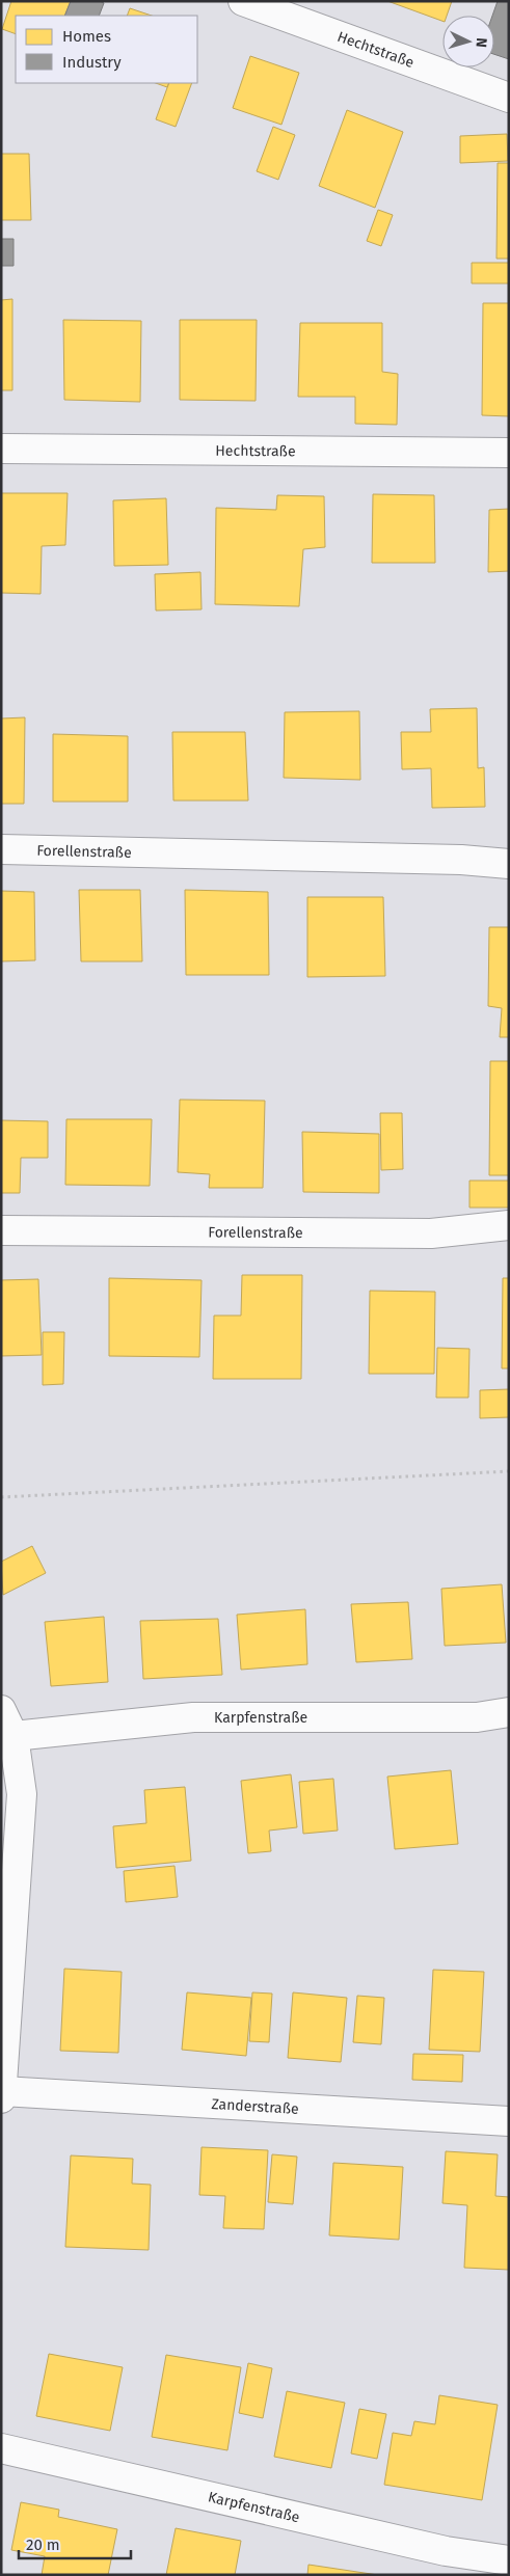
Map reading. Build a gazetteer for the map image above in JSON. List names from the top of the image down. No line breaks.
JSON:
{"streets":{"street":["Hechtstraße","Forellenstraße","Karpfenstraße","Zanderstraße"]},"legend":["Homes","Industry"],"scale_bar":"20 m","north":"right"}
